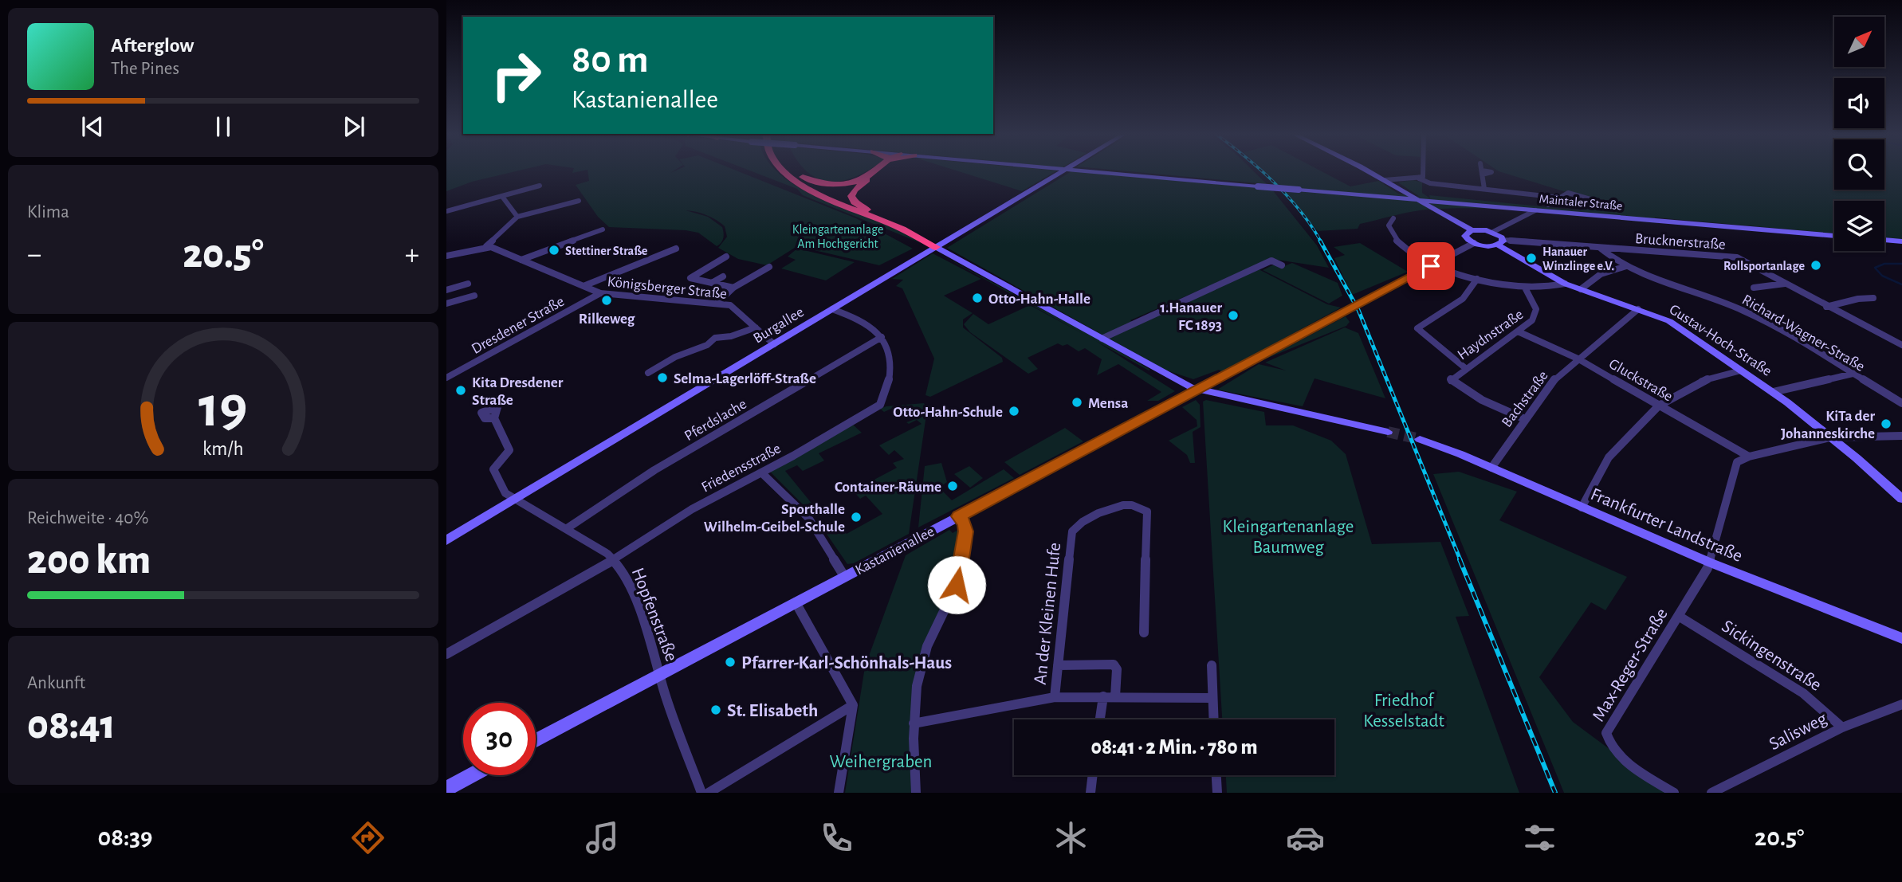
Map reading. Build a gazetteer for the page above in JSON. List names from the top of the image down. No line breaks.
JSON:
{"streets":{"main road":["Maintaler Straße","Burgallee","Gustav-Hoch-Straße","Frankfurter Landstraße","Kastanienallee"],"street":["Brucknerstraße","Königsberger Straße","Dresdener Straße","Richard-Wagner-Straße","Haydnstraße","Gluckstraße","Bachstraße","Pferdslache","Friedensstraße","An der Kleinen Hufe","Hopfenstraße","Sickingenstraße","Max-Reger-Straße","Salisweg"]},"crossings":[["Brucknerstraße","Richard-Wagner-Straße"],["Brucknerstraße","Gustav-Hoch-Straße"],["Königsberger Straße","Dresdener Straße"],["Königsberger Straße","Burgallee"],["Burgallee","Hopfenstraße"],["Haydnstraße","Gluckstraße"],["Haydnstraße","Bachstraße"],["Gustav-Hoch-Straße","Bachstraße"],["Gluckstraße","Bachstraße"],["Gluckstraße","Max-Reger-Straße"],["Bachstraße","Frankfurter Landstraße"],["Pferdslache","Friedensstraße"],["Pferdslache","Hopfenstraße"],["Friedensstraße","Hopfenstraße"],["Frankfurter Landstraße","Max-Reger-Straße"],["Kastanienallee","Hopfenstraße"],["Sickingenstraße","Max-Reger-Straße"],["Sickingenstraße","Salisweg"]],"parks":["Kleingartenanlage Am Hochgericht","Kleingartenanlage Baumweg","Friedhof Kesselstadt","Weihergraben"],"places":["Stettiner Straße","Hanauer Winzlinge e.V.","Rollsportanlage","Otto-Hahn-Halle","Rilkeweg","1.Hanauer FC 1893","Selma-Lagerlöff-Straße","Kita Dresdener Straße","Mensa","Otto-Hahn-Schule","KiTa der Johanneskirche","Container-Räume","Sporthalle Wilhelm-Geibel-Schule","Pfarrer-Karl-Schönhals-Haus","St. Elisabeth"],"north":"top right","page":{"turn":["80 m","Kastanienallee"],"song":["Afterglow","The Pines"],"tile":["Klima",["Reichweite · 40%","200 km"],["Ankunft","08:41"]],"heat":["−","20.5°","+"],"limit":"30","trip":"08:41 · 2 Min. · 780 m","tabs":["08:39","20.5°"],"gauge":["19","km/h"]}}
